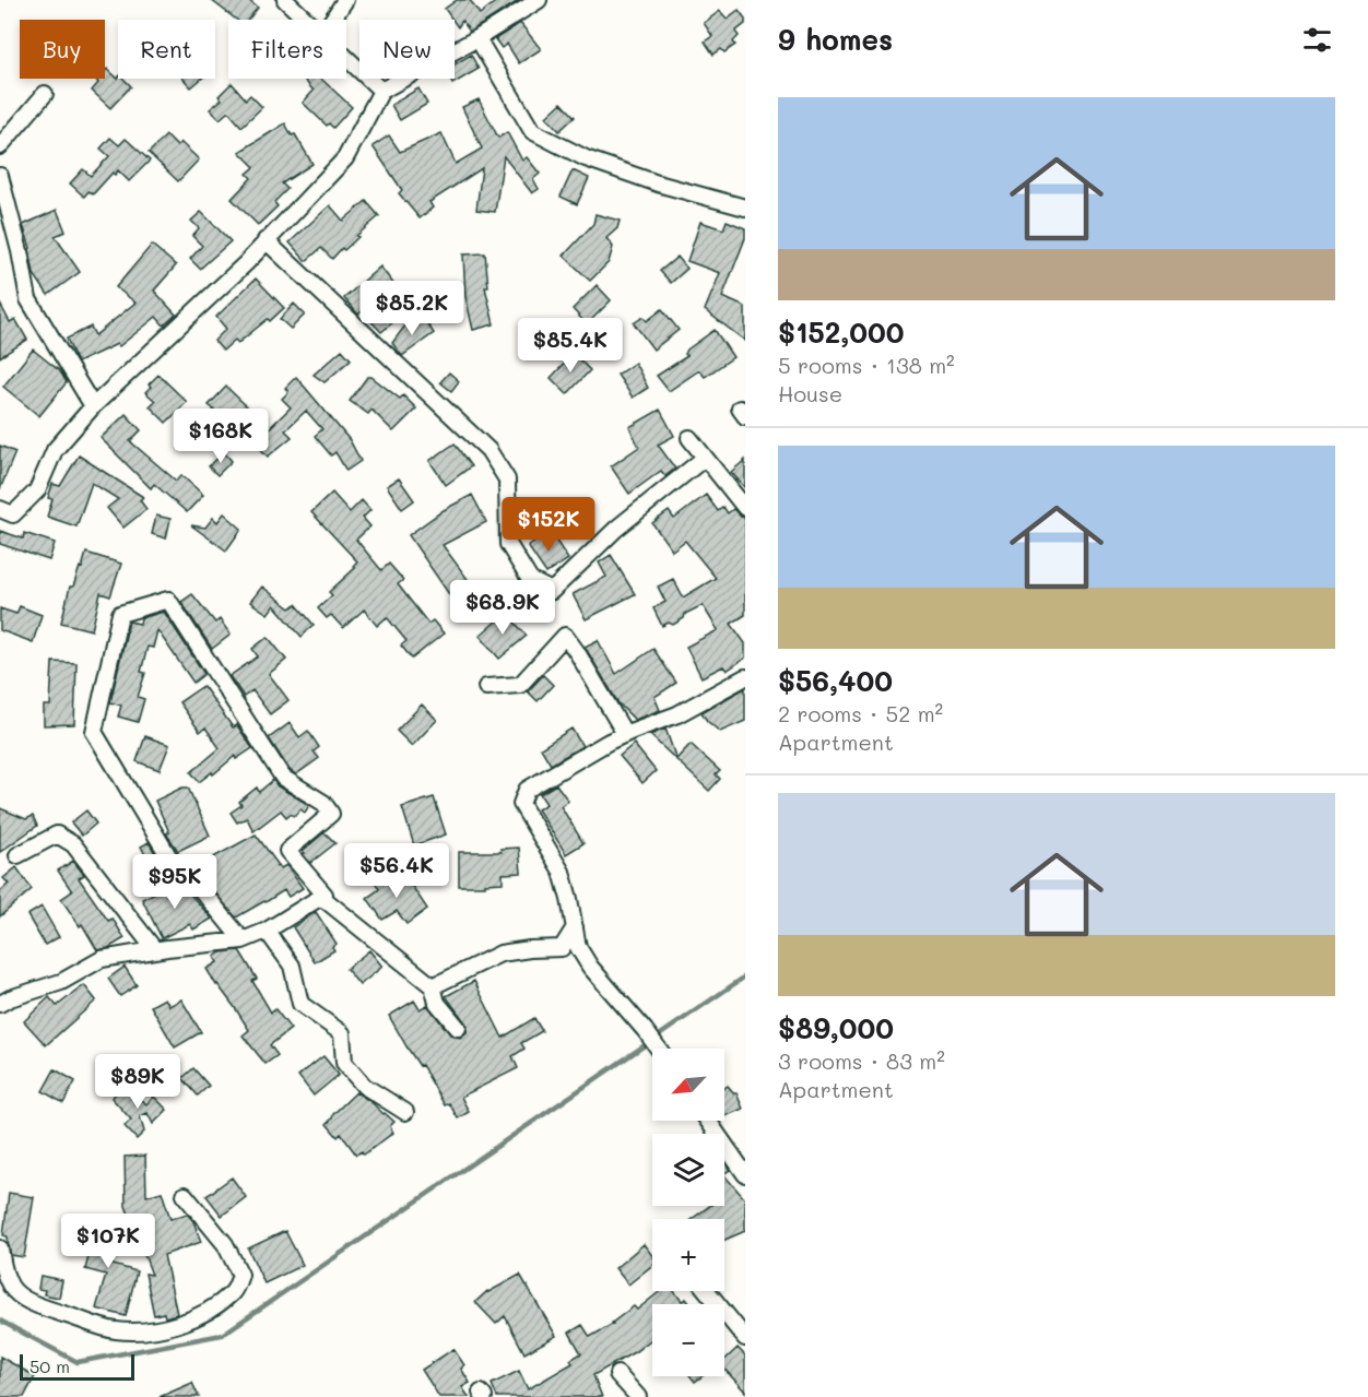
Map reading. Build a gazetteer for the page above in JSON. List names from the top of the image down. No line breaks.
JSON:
{"scale_bar":"50 m","north":"bottom left","page":{"heading":"9 homes","chip":["Buy","Rent","Filters","New"],"list":[{"name":"$152,000","note":"5 rooms · 138 m² · House"},{"name":"$56,400","note":"2 rooms · 52 m² · Apartment"},{"name":"$89,000","note":"3 rooms · 83 m² · Apartment"}],"price":["$85.2K","$85.4K","$168K","$152K","$68.9K","$56.4K","$95K","$89K","$107K"],"map_buttons":["+","−"],"scale":"50 m"}}
